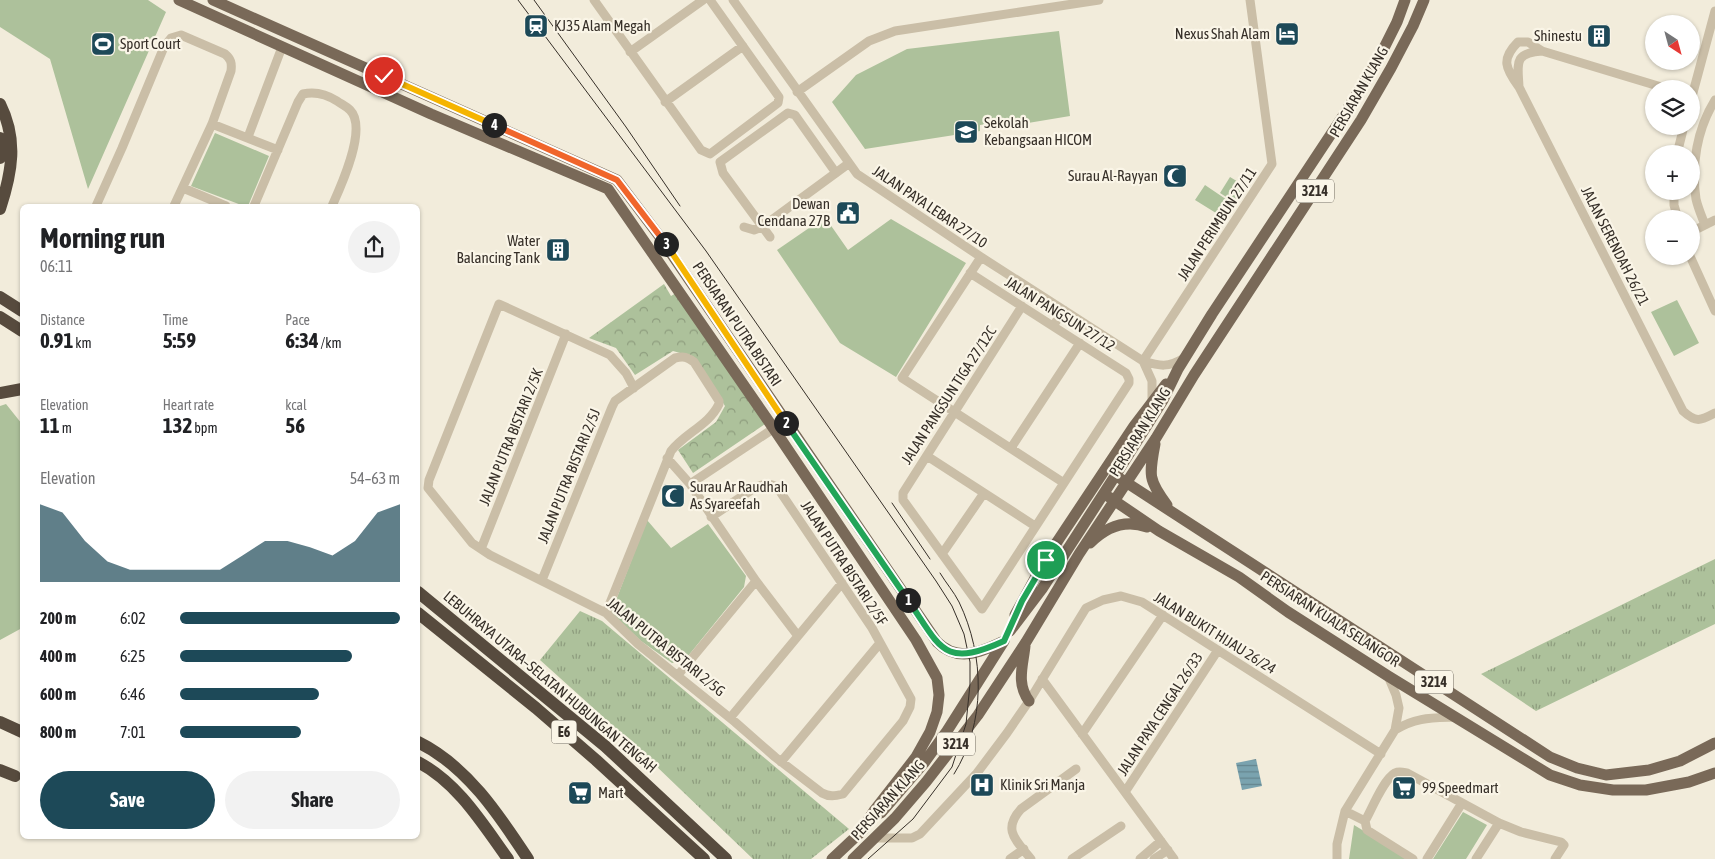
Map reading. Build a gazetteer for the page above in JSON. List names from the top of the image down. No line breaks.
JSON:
{"streets":{"highway":["LEBUHRAYA UTARA–SELATAN HUBUNGAN TENGAH","E6"],"main road":["PERSIARAN KLANG","3214","PERSIARAN PUTRA BISTARI","PERSIARAN KUALA SELANGOR"],"street":["JALAN PAYA LEBAR 27/10","JALAN PERIMBUN 27/11","JALAN SERENDAH 26/21","JALAN PANGSUN 27/12","JALAN PANGSUN TIGA 27/12C","JALAN PUTRA BISTARI 2/5K","JALAN PUTRA BISTARI 2/5J","JALAN PUTRA BISTARI 2/5F","JALAN BUKIT HIJAU 26/24","JALAN PUTRA BISTARI 2/5G","JALAN PAYA CENGAL 26/33"]},"crossings":[["PERSIARAN KLANG","JALAN PAYA LEBAR 27/10"],["PERSIARAN KLANG","PERSIARAN PUTRA BISTARI"],["PERSIARAN KLANG","PERSIARAN KUALA SELANGOR"],["PERSIARAN KLANG","JALAN BUKIT HIJAU 26/24"],["JALAN PAYA LEBAR 27/10","JALAN PERIMBUN 27/11"],["JALAN PANGSUN 27/12","JALAN PANGSUN TIGA 27/12C"],["JALAN PUTRA BISTARI 2/5K","JALAN PUTRA BISTARI 2/5G"],["JALAN PUTRA BISTARI 2/5J","JALAN PUTRA BISTARI 2/5G"],["JALAN PUTRA BISTARI 2/5F","JALAN PUTRA BISTARI 2/5G"],["JALAN BUKIT HIJAU 26/24","JALAN PAYA CENGAL 26/33"]],"places":{"station":["KJ35 Alam Megah"],"hotel":["Nexus Shah Alam"],"building":["Shinestu","Water Balancing Tank"],"sports":["Sport Court"],"school or university":["Sekolah Kebangsaan HICOM"],"mosque":["Surau Al-Rayyan","Surau Ar Raudhah As Syareefah"],"public building":["Dewan Cendana 27B"],"hospital":["Klinik Sri Manja"],"supermarket":["99 Speedmart","Mart"]},"north":"bottom right","page":{"map_buttons":["+","−"],"pins":["4","3","2","1"],"heading":["Morning run","06:11"],"stats":[["Distance","0.91 km"],["Time","5:59"],["Pace","6:34 /km"],["Elevation","11 m"],["Heart rate","132 bpm"],["kcal","56"]],"chart":["Elevation","54–63 m"],"list":[{"name":"200 m","note":"6:02"},{"name":"400 m","note":"6:25"},{"name":"600 m","note":"6:46"},{"name":"800 m","note":"7:01"}],"buttons":["Save","Share"]}}
